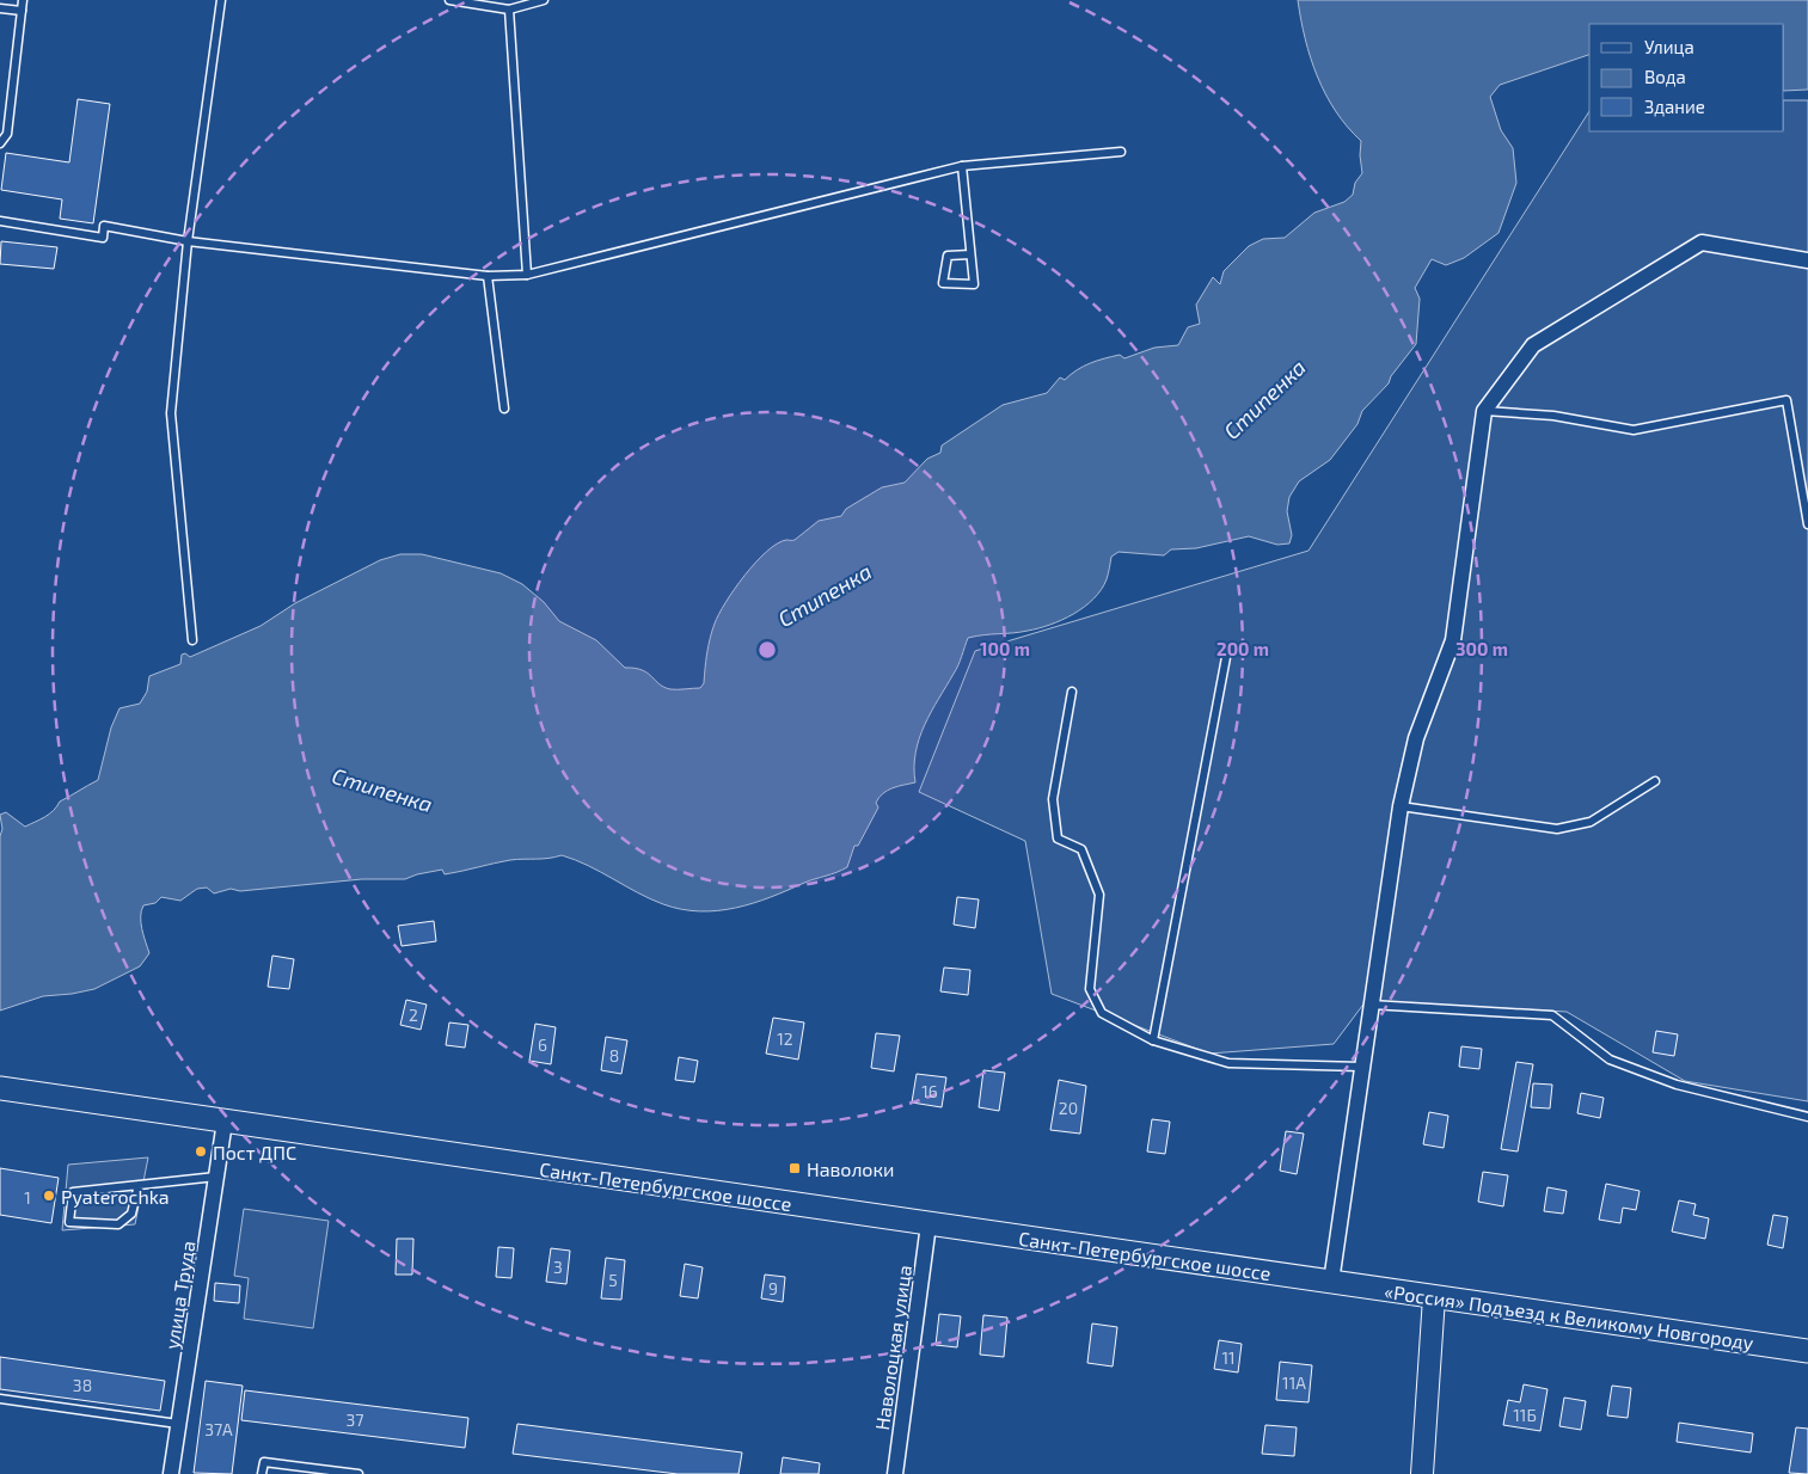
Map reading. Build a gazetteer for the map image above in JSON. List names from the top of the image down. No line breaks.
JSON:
{"streets":{"main road":["Санкт-Петербургское шоссе","«Россия» Подъезд к Великому Новгороду"],"street":["улица Труда","Наволоцкая улица"]},"crossings":[["Санкт-Петербургское шоссе","улица Труда"],["Санкт-Петербургское шоссе","«Россия» Подъезд к Великому Новгороду"],["Санкт-Петербургское шоссе","Наволоцкая улица"]],"water":["Стипенка"],"places":{"other":["Пост ДПС","Pyaterochka"],"transit":["Наволоки"]},"house_numbers":["2","12","6","8","16","20","1","3","5","9","11","11А","38","11Б","37","37А"],"legend":["Улица","Вода","Здание"],"rings":["100 m","200 m","300 m"]}
